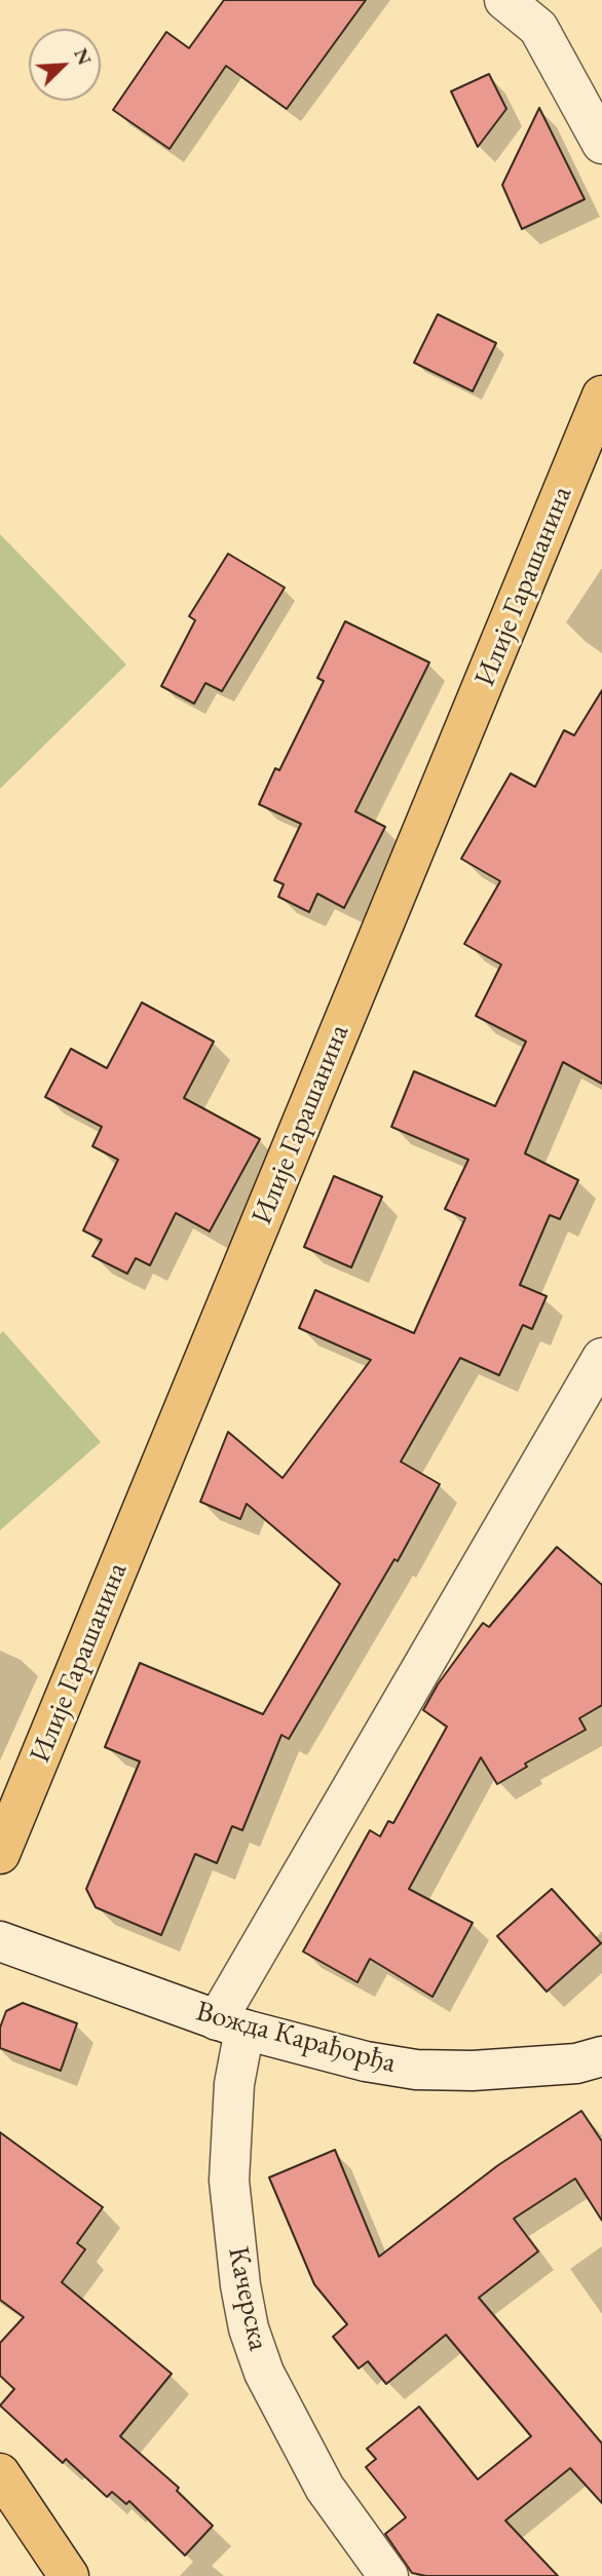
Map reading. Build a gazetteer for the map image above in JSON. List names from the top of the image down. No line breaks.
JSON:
{"streets":{"main road":["Илије Гарашанина"],"street":["Вожда Карађорђа","Качерска"]},"crossings":[["Вожда Карађорђа","Качерска"]],"north":"top right"}
